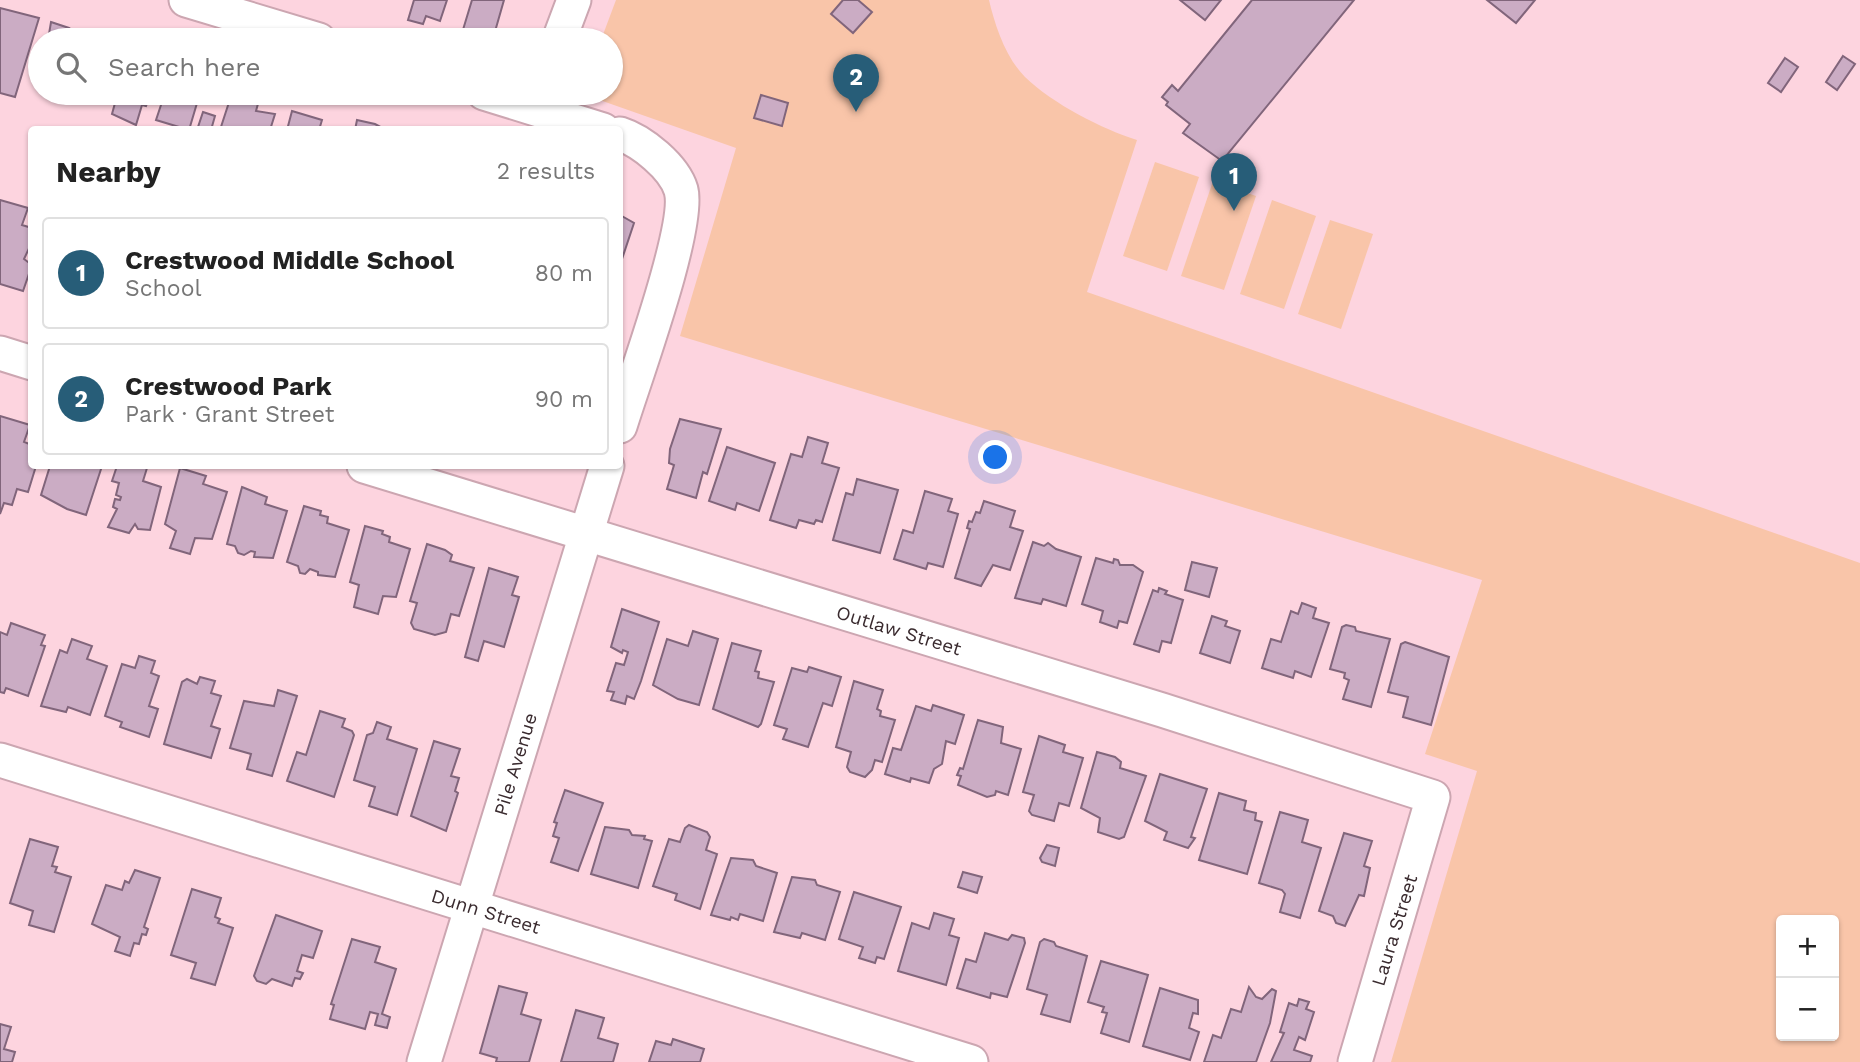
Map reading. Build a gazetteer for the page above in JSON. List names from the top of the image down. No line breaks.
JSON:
{"streets":{"street":["Outlaw Street","Pile Avenue","Dunn Street","Laura Street"]},"crossings":[["Outlaw Street","Pile Avenue"],["Outlaw Street","Laura Street"],["Pile Avenue","Dunn Street"]],"page":{"search":"Search here","pins":["2","1"],"heading":["Nearby","2 results"],"list":[{"mark":"1","name":"Crestwood Middle School","note":"School","value":"80 m"},{"mark":"2","name":"Crestwood Park","note":"Park · Grant Street","value":"90 m"}],"map_buttons":["+","−"]}}
